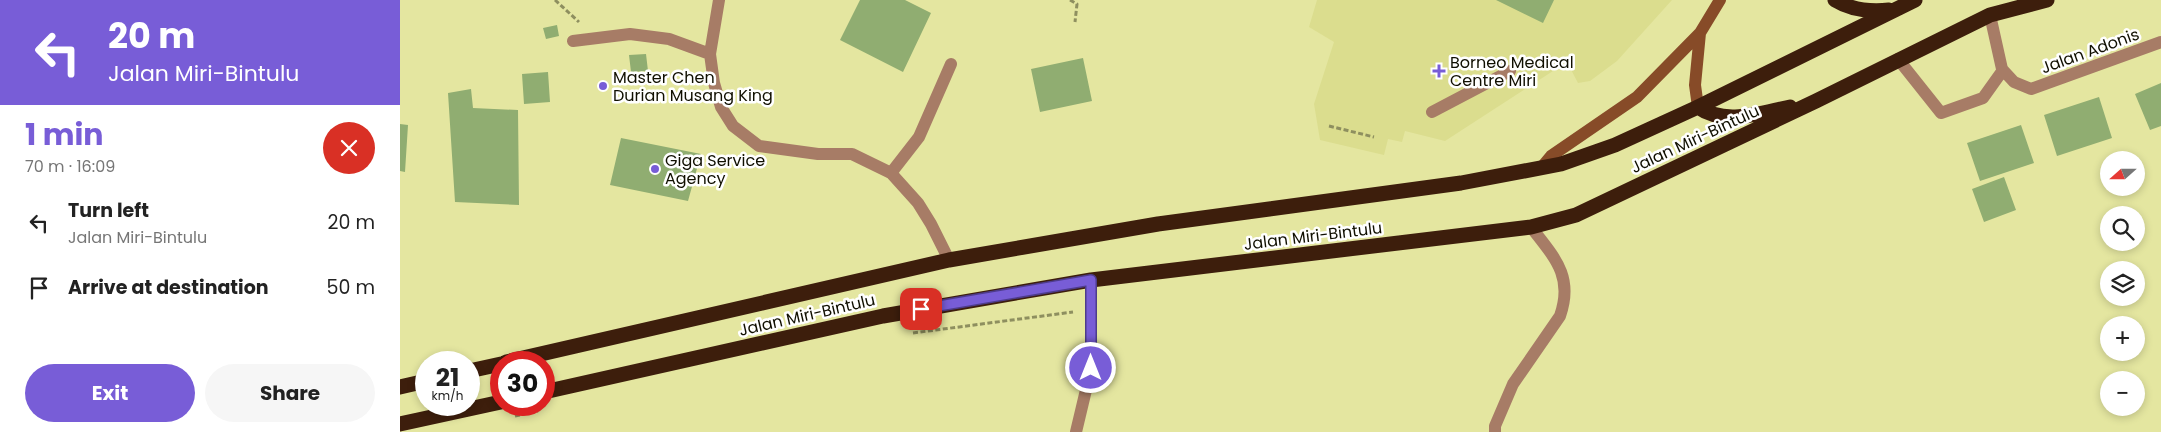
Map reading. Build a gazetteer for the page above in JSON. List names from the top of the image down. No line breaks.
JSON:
{"streets":{"highway":["Jalan Miri-Bintulu"],"street":["Jalan Adonis"]},"places":{"health":["Borneo Medical Centre Miri"],"other":["Master Chen Durian Musang King","Giga Service Agency"]},"north":"left","page":{"turn":["20 m","Jalan Miri-Bintulu"],"heading":["1 min","70 m · 16:09"],"map_buttons":["+","−"],"list":[{"name":"Turn left","note":"Jalan Miri-Bintulu","value":"20 m"},{"name":"Arrive at destination","value":"50 m"}],"speed":"21 km/h","limit":"30","buttons":["Exit","Share"]}}
